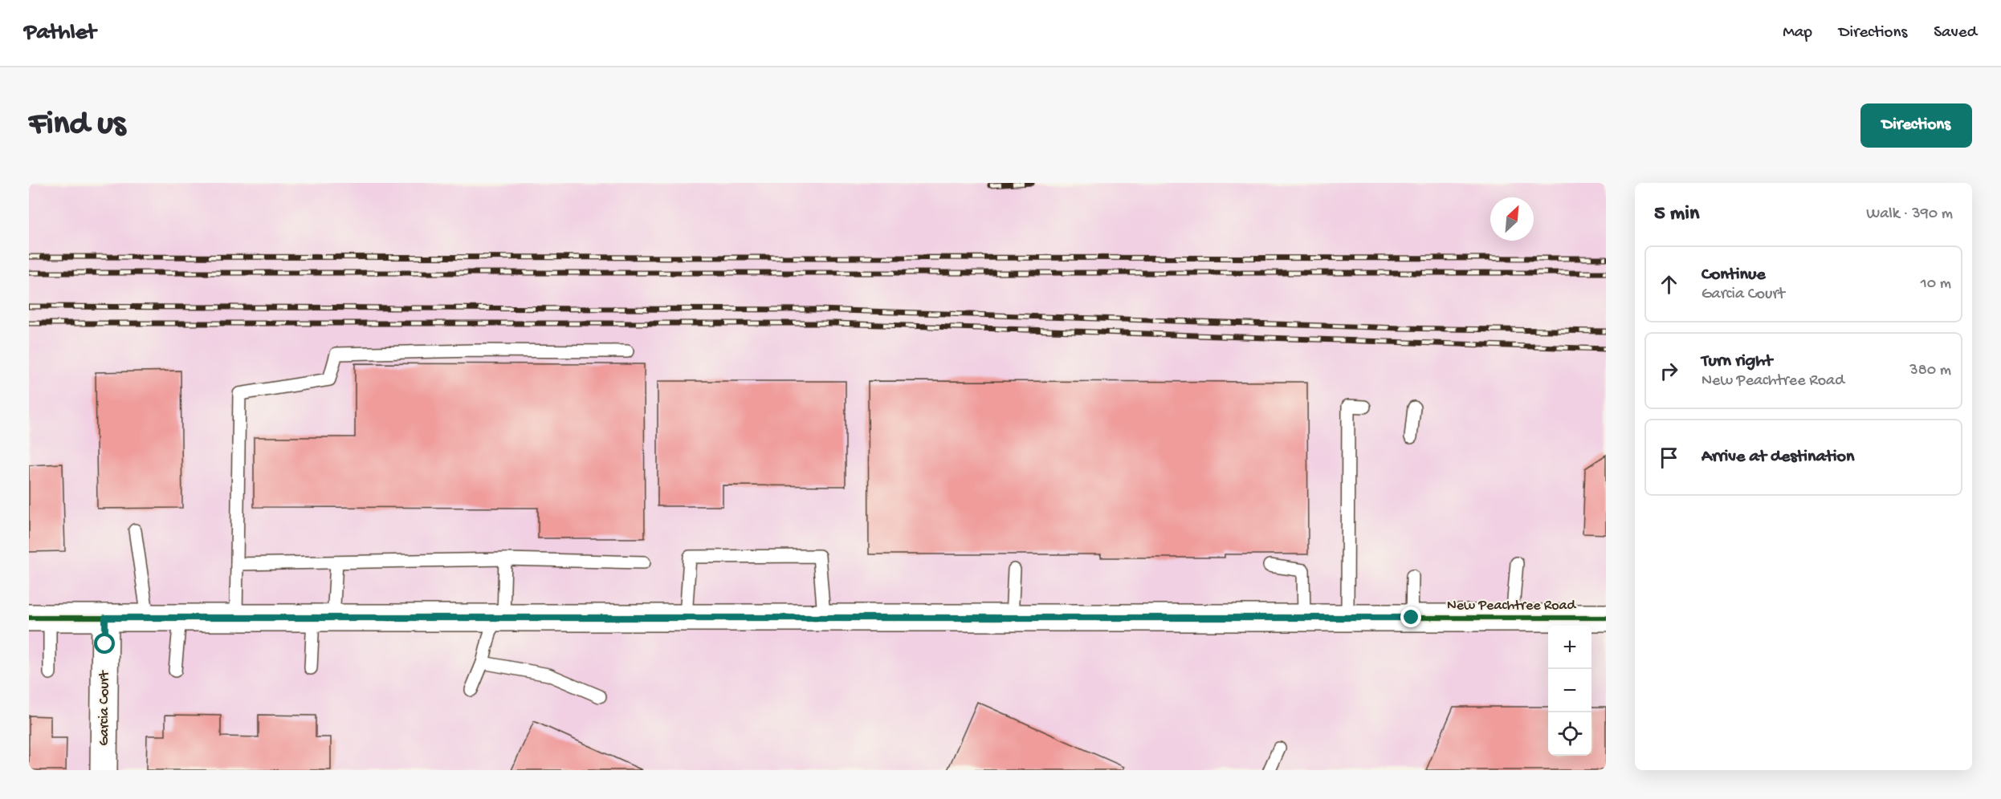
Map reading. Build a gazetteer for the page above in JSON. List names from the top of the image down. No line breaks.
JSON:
{"streets":{"street":["New Peachtree Road","Garcia Court"]},"crossings":[["New Peachtree Road","Garcia Court"]],"north":"top right","page":{"header":"Pathlet","nav":["Map","Directions","Saved"],"buttons":"Directions","title":"Find us","heading":["5 min","Walk · 390 m"],"list":[["Continue","Garcia Court","10 m"],["Turn right","New Peachtree Road","380 m"],"Arrive at destination"],"map_buttons":["+","−"]}}
